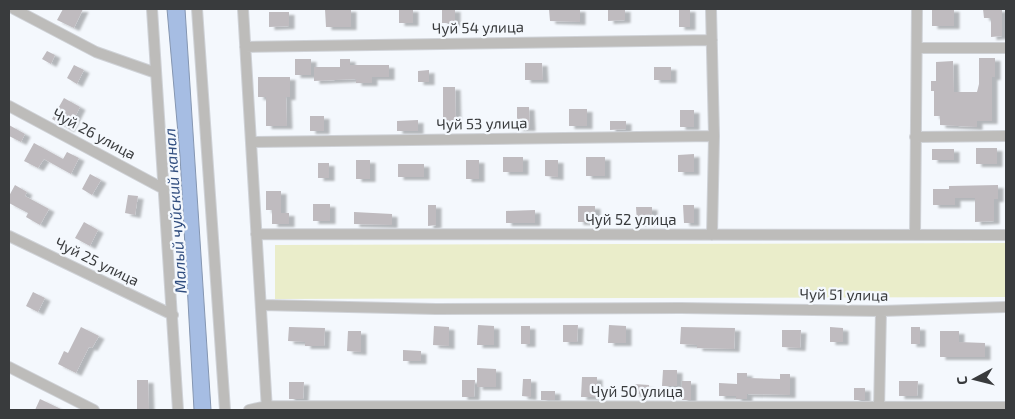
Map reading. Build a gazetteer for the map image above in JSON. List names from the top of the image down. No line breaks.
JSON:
{"streets":{"street":["Чуй 54 улица","Чуй 53 улица","Чуй 26 улица","Чуй 52 улица","Чуй 25 улица","Чуй 51 улица","Чуй 50 улица"]},"water":["Малый чуйский канал"],"north":"left"}
